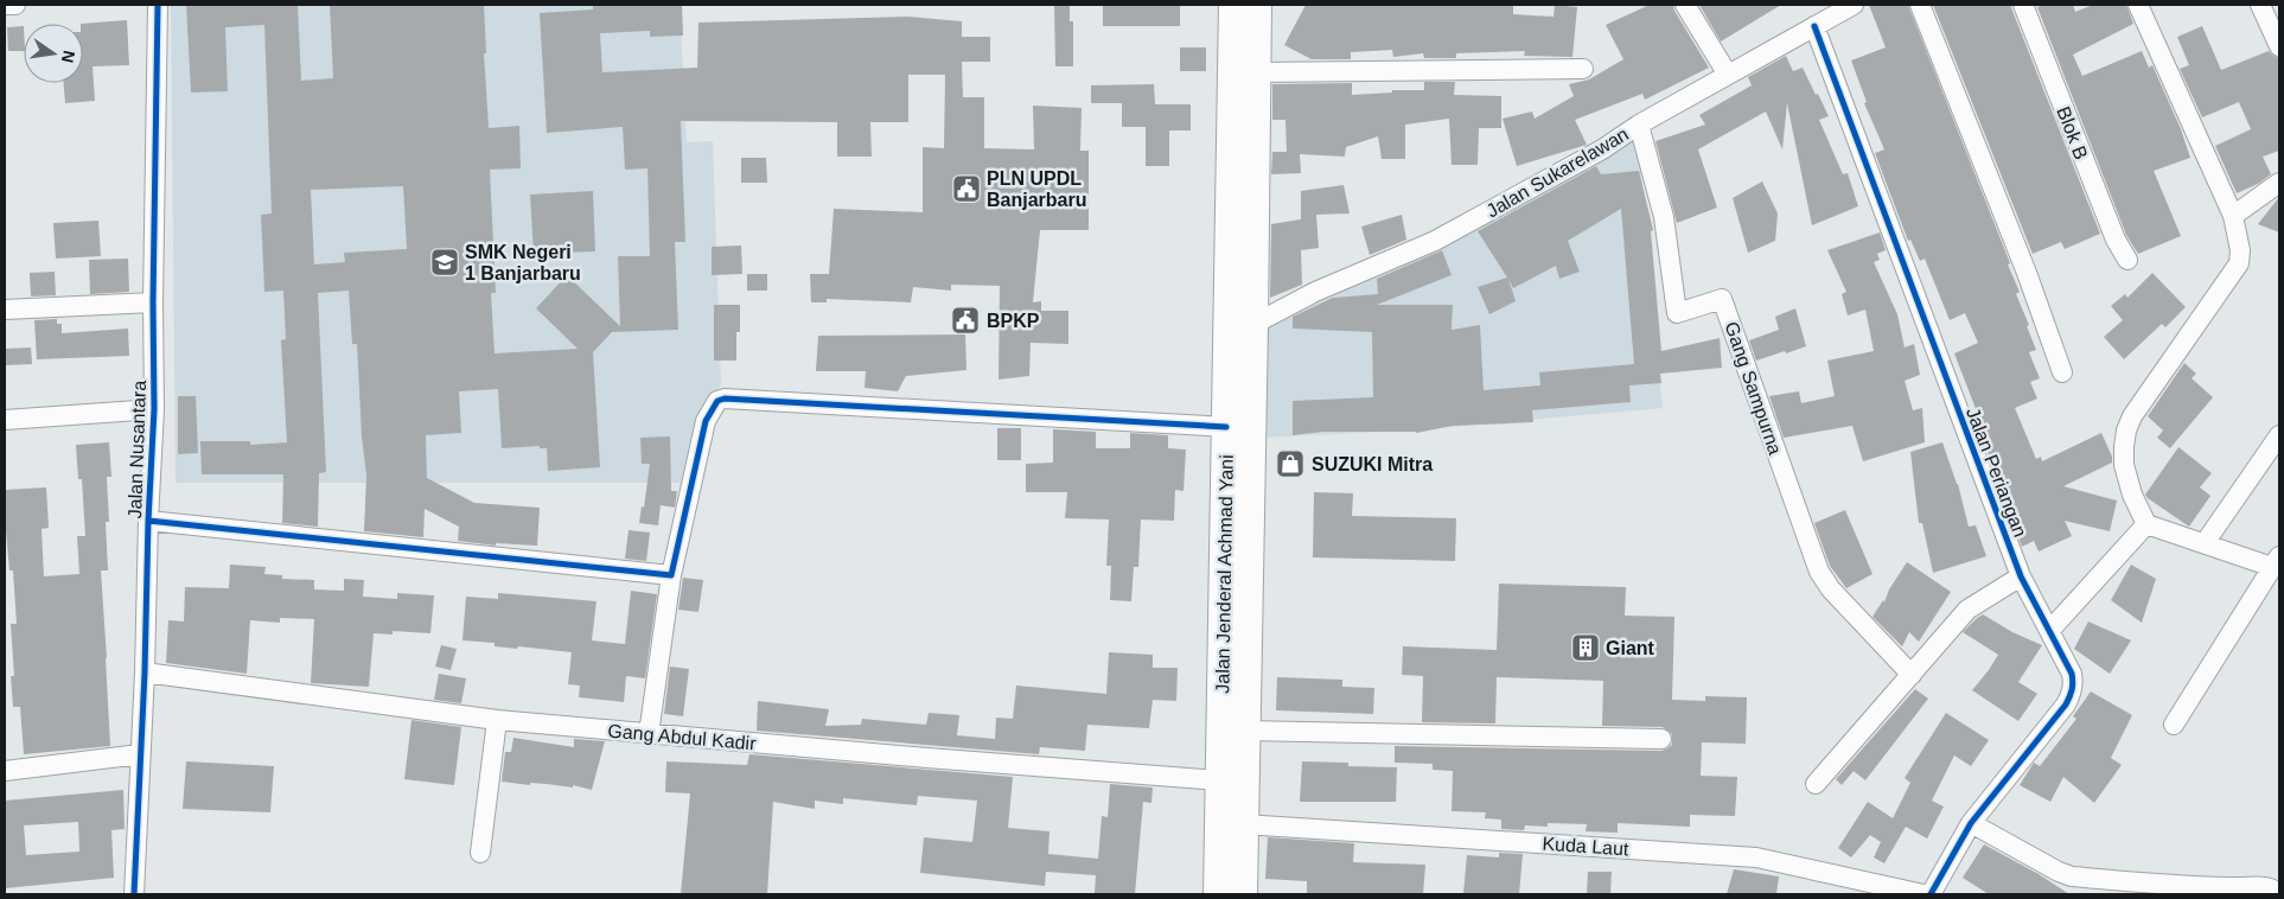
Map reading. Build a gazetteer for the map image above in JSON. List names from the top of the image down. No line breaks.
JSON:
{"streets":{"highway":["Jalan Jenderal Achmad Yani"],"street":["Blok B","Jalan Sukarelawan","Gang Sampurna","Jalan Nusantara","Jalan Periangan","Gang Abdul Kadir","Kuda Laut"]},"crossings":[["Jalan Sukarelawan","Gang Sampurna"],["Jalan Sukarelawan","Jalan Periangan"],["Jalan Sukarelawan","Jalan Jenderal Achmad Yani"],["Jalan Nusantara","Gang Abdul Kadir"],["Jalan Jenderal Achmad Yani","Gang Abdul Kadir"],["Jalan Jenderal Achmad Yani","Kuda Laut"]],"places":{"public building":["PLN UPDL Banjarbaru","BPKP"],"school or university":["SMK Negeri 1 Banjarbaru"],"shop":["SUZUKI Mitra"],"building":["Giant"]},"north":"right"}
